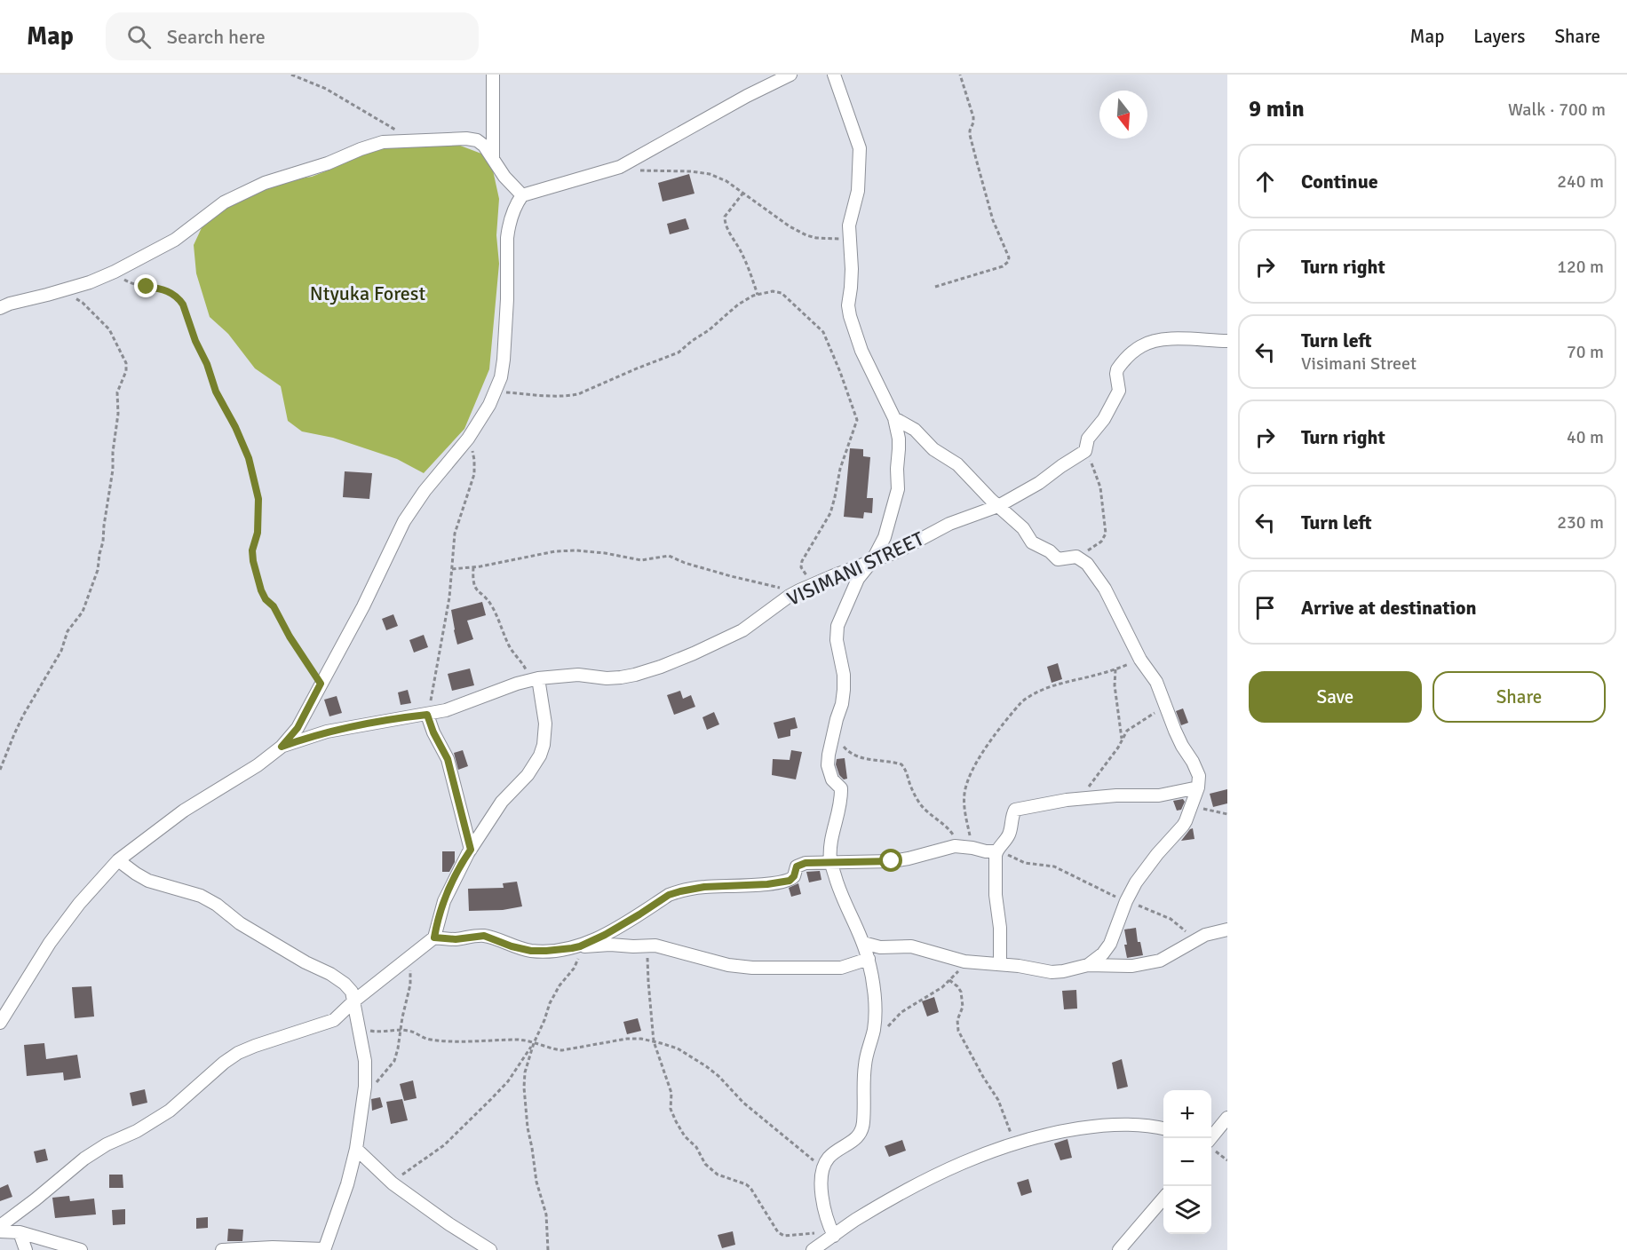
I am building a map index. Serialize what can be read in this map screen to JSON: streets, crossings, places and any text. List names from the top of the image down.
{
  "streets": {
    "street": ["VISIMANI STREET"]
  },
  "parks": ["Ntyuka Forest"],
  "north": "bottom",
  "page": {
    "header": "Map",
    "search": "Search here",
    "nav": ["Map", "Layers", "Share"],
    "heading": ["9 min", "Walk · 700 m"],
    "list": [
      ["Continue", "240 m"],
      ["Turn right", "120 m"],
      ["Turn left", "Visimani Street", "70 m"],
      ["Turn right", "40 m"],
      ["Turn left", "230 m"],
      "Arrive at destination"
    ],
    "buttons": ["Save", "Share"],
    "map_buttons": ["+", "−"]
  }
}
